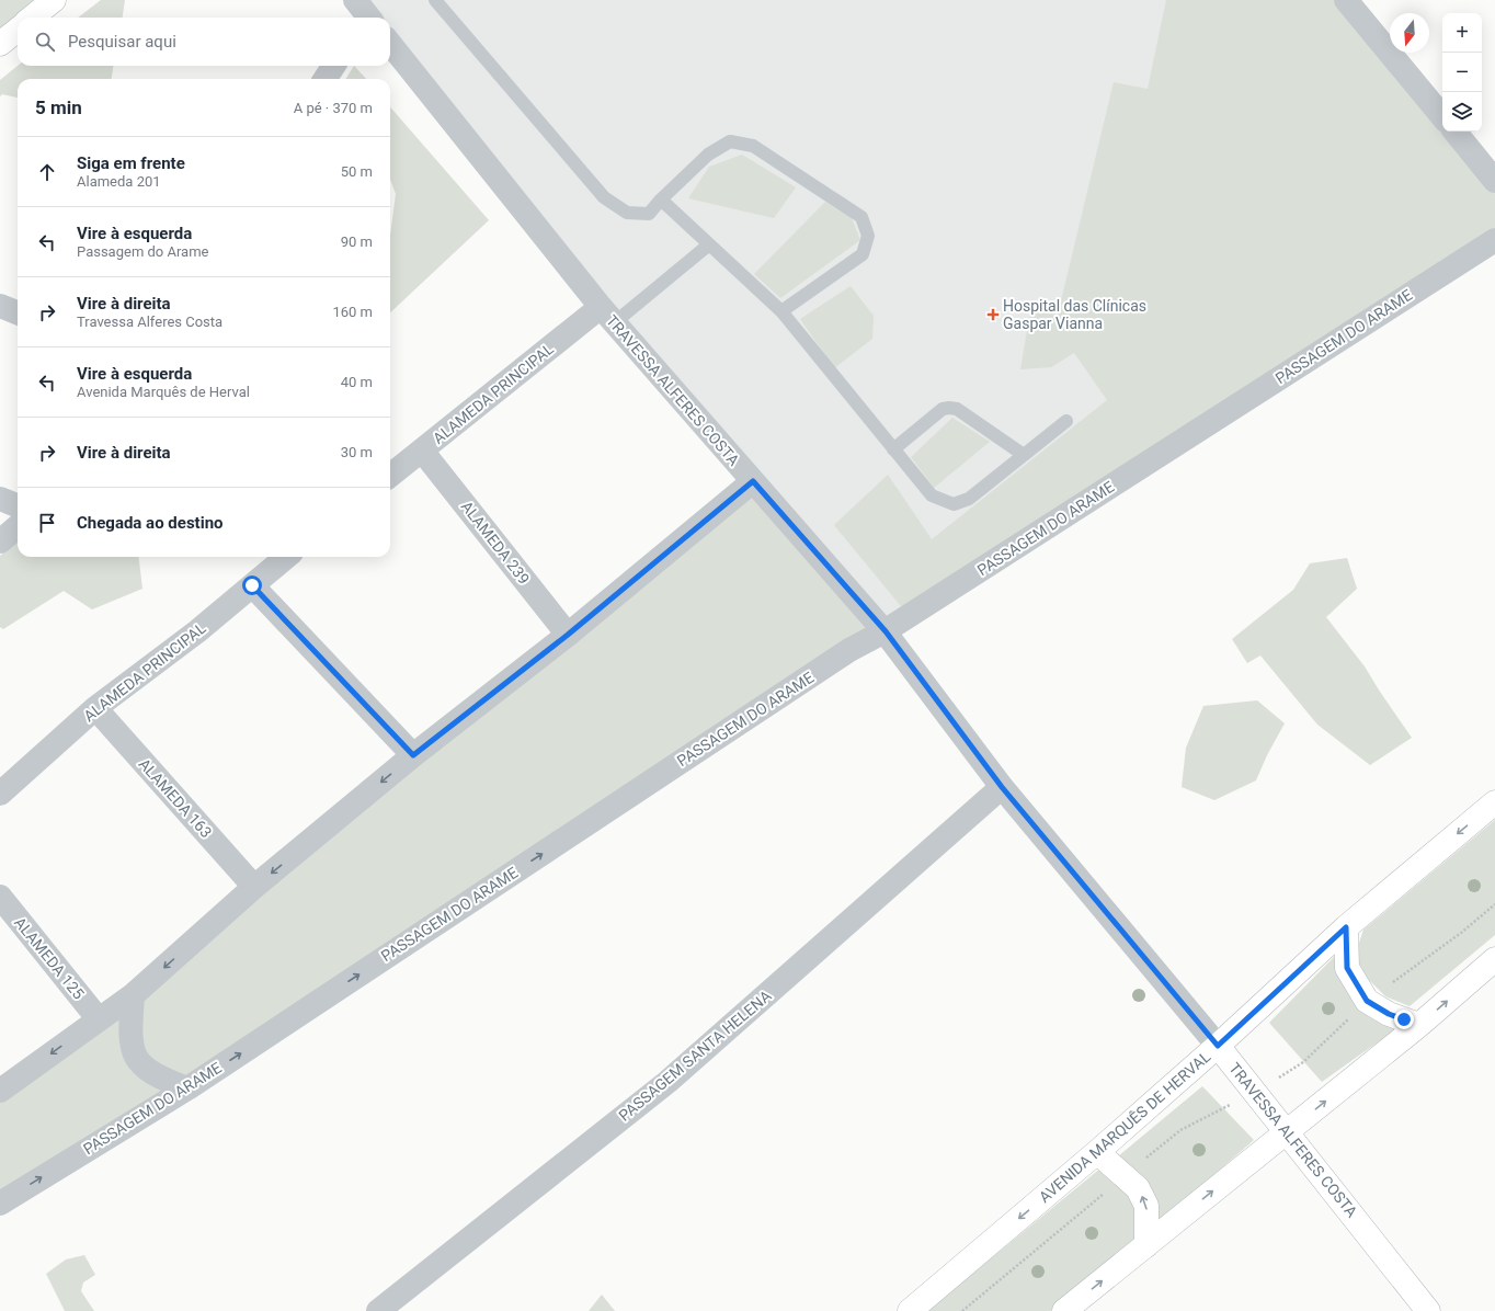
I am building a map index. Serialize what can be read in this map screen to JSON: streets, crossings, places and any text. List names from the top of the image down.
{
  "streets": {
    "main road": ["TRAVESSA ALFERES COSTA", "AVENIDA MARQUÊS DE HERVAL"],
    "street": [
      "PASSAGEM DO ARAME",
      "ALAMEDA PRINCIPAL",
      "ALAMEDA 239",
      "ALAMEDA 163",
      "ALAMEDA 125",
      "PASSAGEM SANTA HELENA"
    ]
  },
  "crossings": [
    ["PASSAGEM DO ARAME", "TRAVESSA ALFERES COSTA"],
    ["TRAVESSA ALFERES COSTA", "ALAMEDA PRINCIPAL"],
    ["TRAVESSA ALFERES COSTA", "PASSAGEM SANTA HELENA"],
    ["TRAVESSA ALFERES COSTA", "AVENIDA MARQUÊS DE HERVAL"],
    ["ALAMEDA PRINCIPAL", "ALAMEDA 239"],
    ["ALAMEDA PRINCIPAL", "ALAMEDA 163"]
  ],
  "places": {
    "health": ["Hospital das Clínicas Gaspar Vianna"]
  },
  "north": "bottom",
  "page": {
    "map_buttons": ["+", "−"],
    "search": "Pesquisar aqui",
    "heading": ["5 min", "A pé · 370 m"],
    "list": [
      ["Siga em frente", "Alameda 201", "50 m"],
      ["Vire à esquerda", "Passagem do Arame", "90 m"],
      ["Vire à direita", "Travessa Alferes Costa", "160 m"],
      ["Vire à esquerda", "Avenida Marquês de Herval", "40 m"],
      ["Vire à direita", "30 m"],
      "Chegada ao destino"
    ]
  }
}
